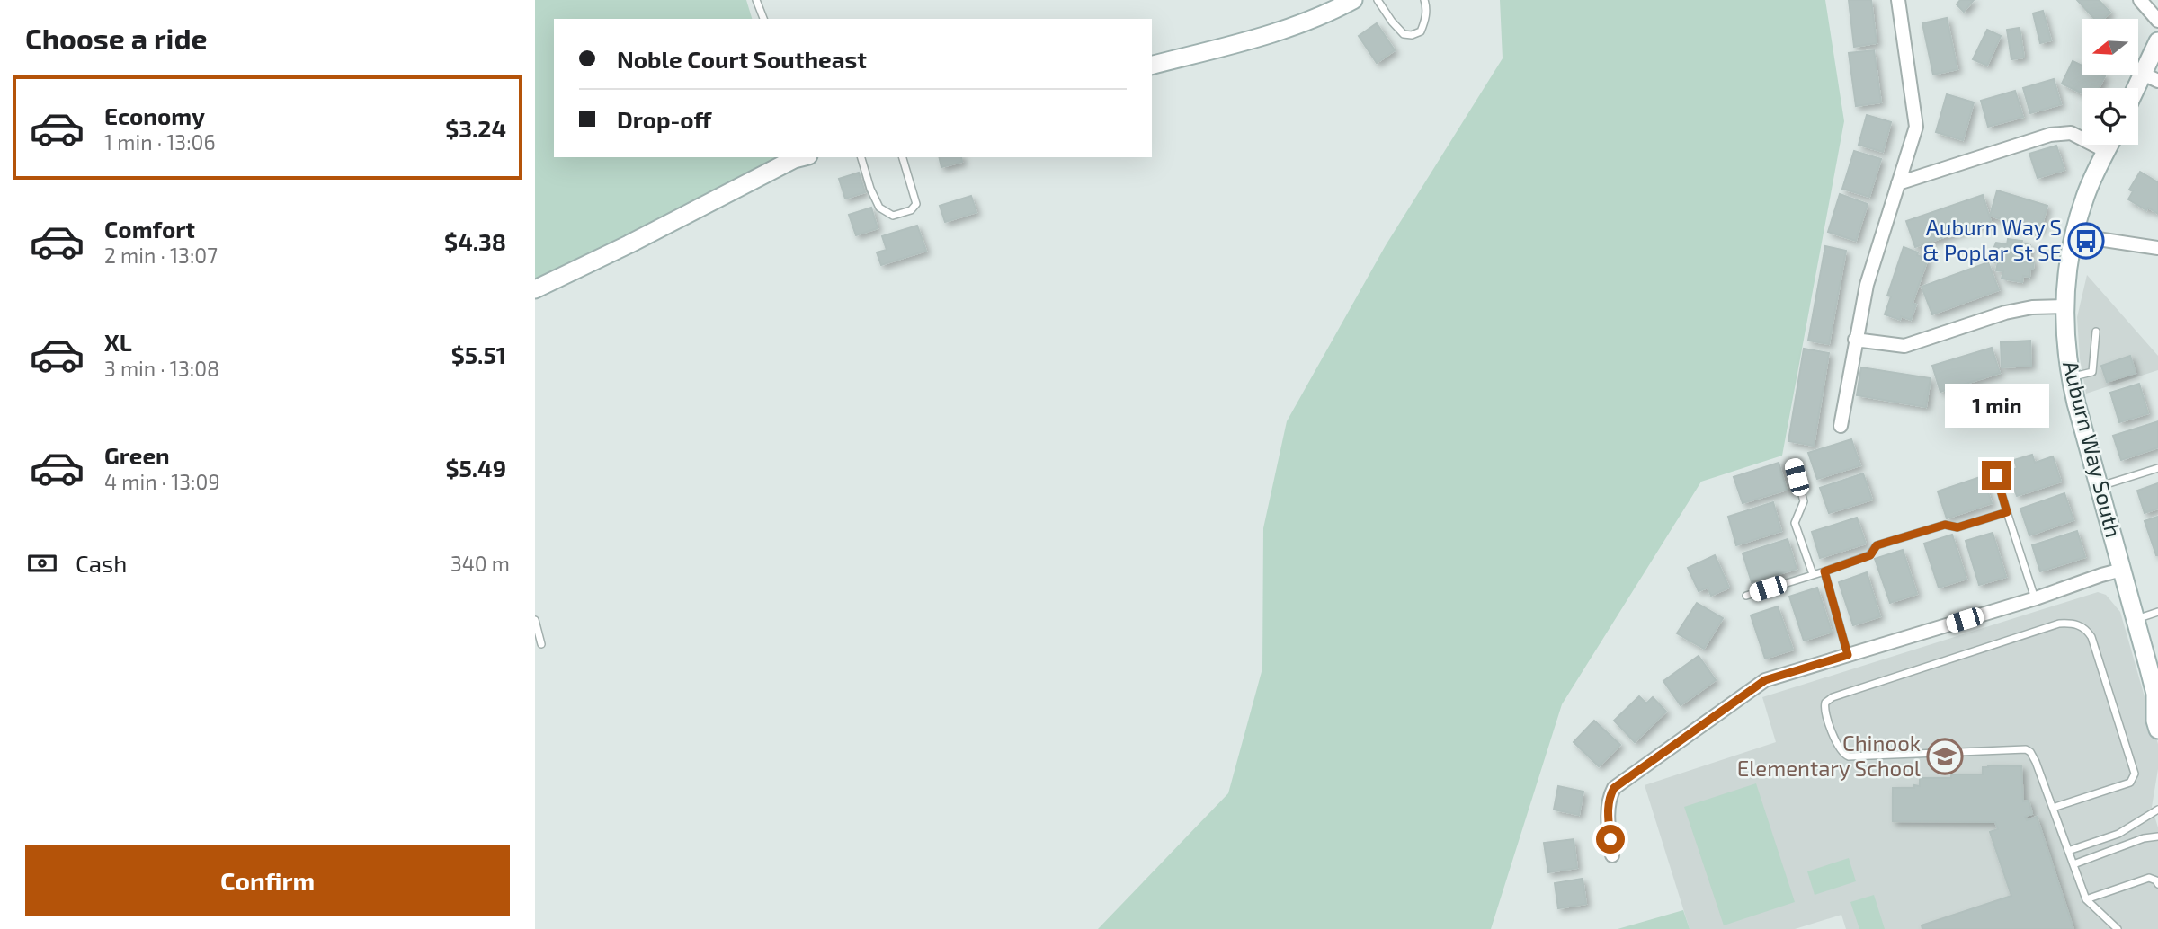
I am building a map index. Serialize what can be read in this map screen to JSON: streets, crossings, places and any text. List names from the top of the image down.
{
  "streets": {
    "main road": ["Auburn Way South"]
  },
  "places": {
    "bus stop": ["Auburn Way S & Poplar St SE"],
    "school or university": ["Chinook Elementary School"]
  },
  "north": "left",
  "page": {
    "heading": "Choose a ride",
    "banner": ["Noble Court Southeast", "Drop-off"],
    "list": [
      {
        "name": "Economy",
        "note": "1 min · 13:06",
        "value": "$3.24"
      },
      {
        "name": "Comfort",
        "note": "2 min · 13:07",
        "value": "$4.38"
      },
      {
        "name": "XL",
        "note": "3 min · 13:08",
        "value": "$5.51"
      },
      {
        "name": "Green",
        "note": "4 min · 13:09",
        "value": "$5.49"
      }
    ],
    "bubble": "1 min",
    "pay": ["Cash", "340 m"],
    "buttons": "Confirm"
  }
}
